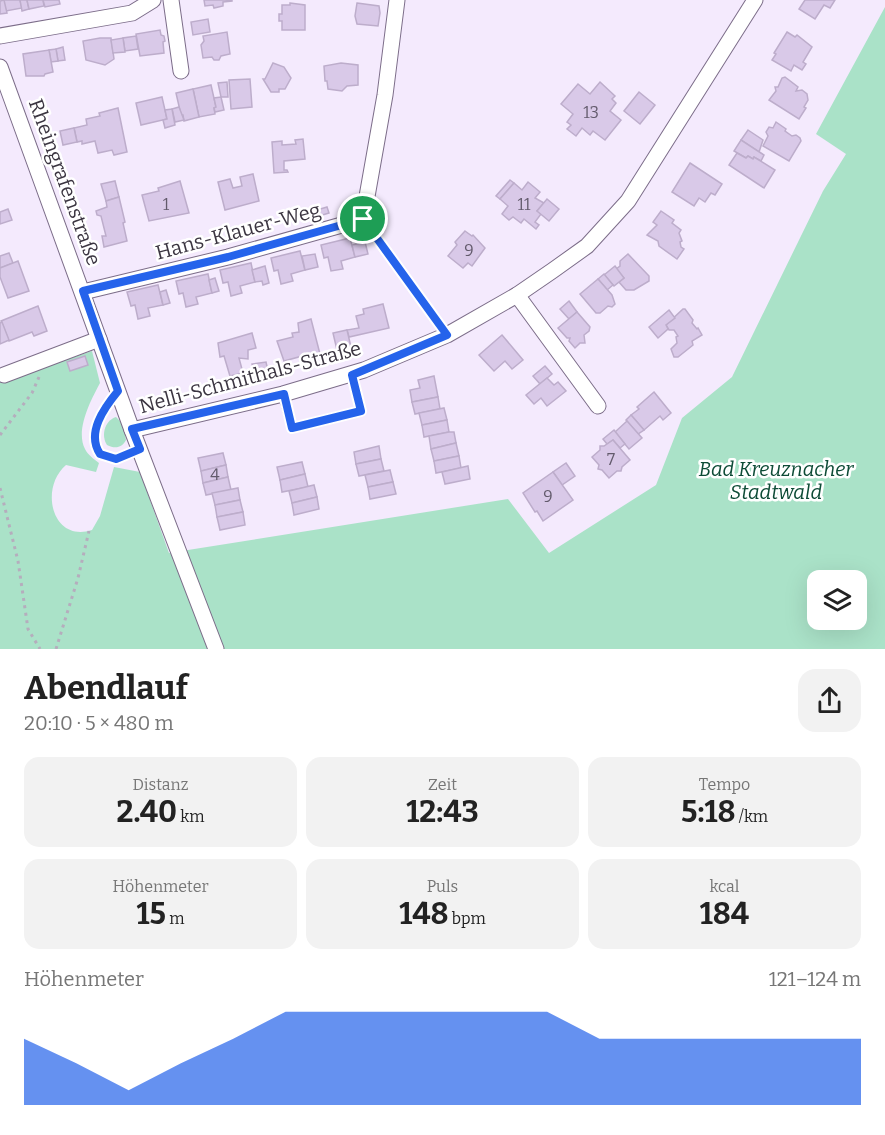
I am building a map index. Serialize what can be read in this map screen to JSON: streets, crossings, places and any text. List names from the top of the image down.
{
  "streets": {
    "street": ["Rheingrafenstraße", "Hans-Klauer-Weg", "Nelli-Schmithals-Straße"]
  },
  "crossings": [
    ["Rheingrafenstraße", "Hans-Klauer-Weg"],
    ["Rheingrafenstraße", "Nelli-Schmithals-Straße"]
  ],
  "parks": ["Bad Kreuznacher Stadtwald"],
  "house_numbers": [
    "13",
    "1",
    "11",
    "9",
    "7",
    "4",
    "9"
  ],
  "page": {
    "heading": ["Abendlauf", "20:10 · 5 × 480 m"],
    "stats": [
      ["Distanz", "2.40 km"],
      ["Zeit", "12:43"],
      ["Tempo", "5:18 /km"],
      ["Höhenmeter", "15 m"],
      ["Puls", "148 bpm"],
      ["kcal", "184"]
    ],
    "chart": ["Höhenmeter", "121–124 m"]
  }
}
